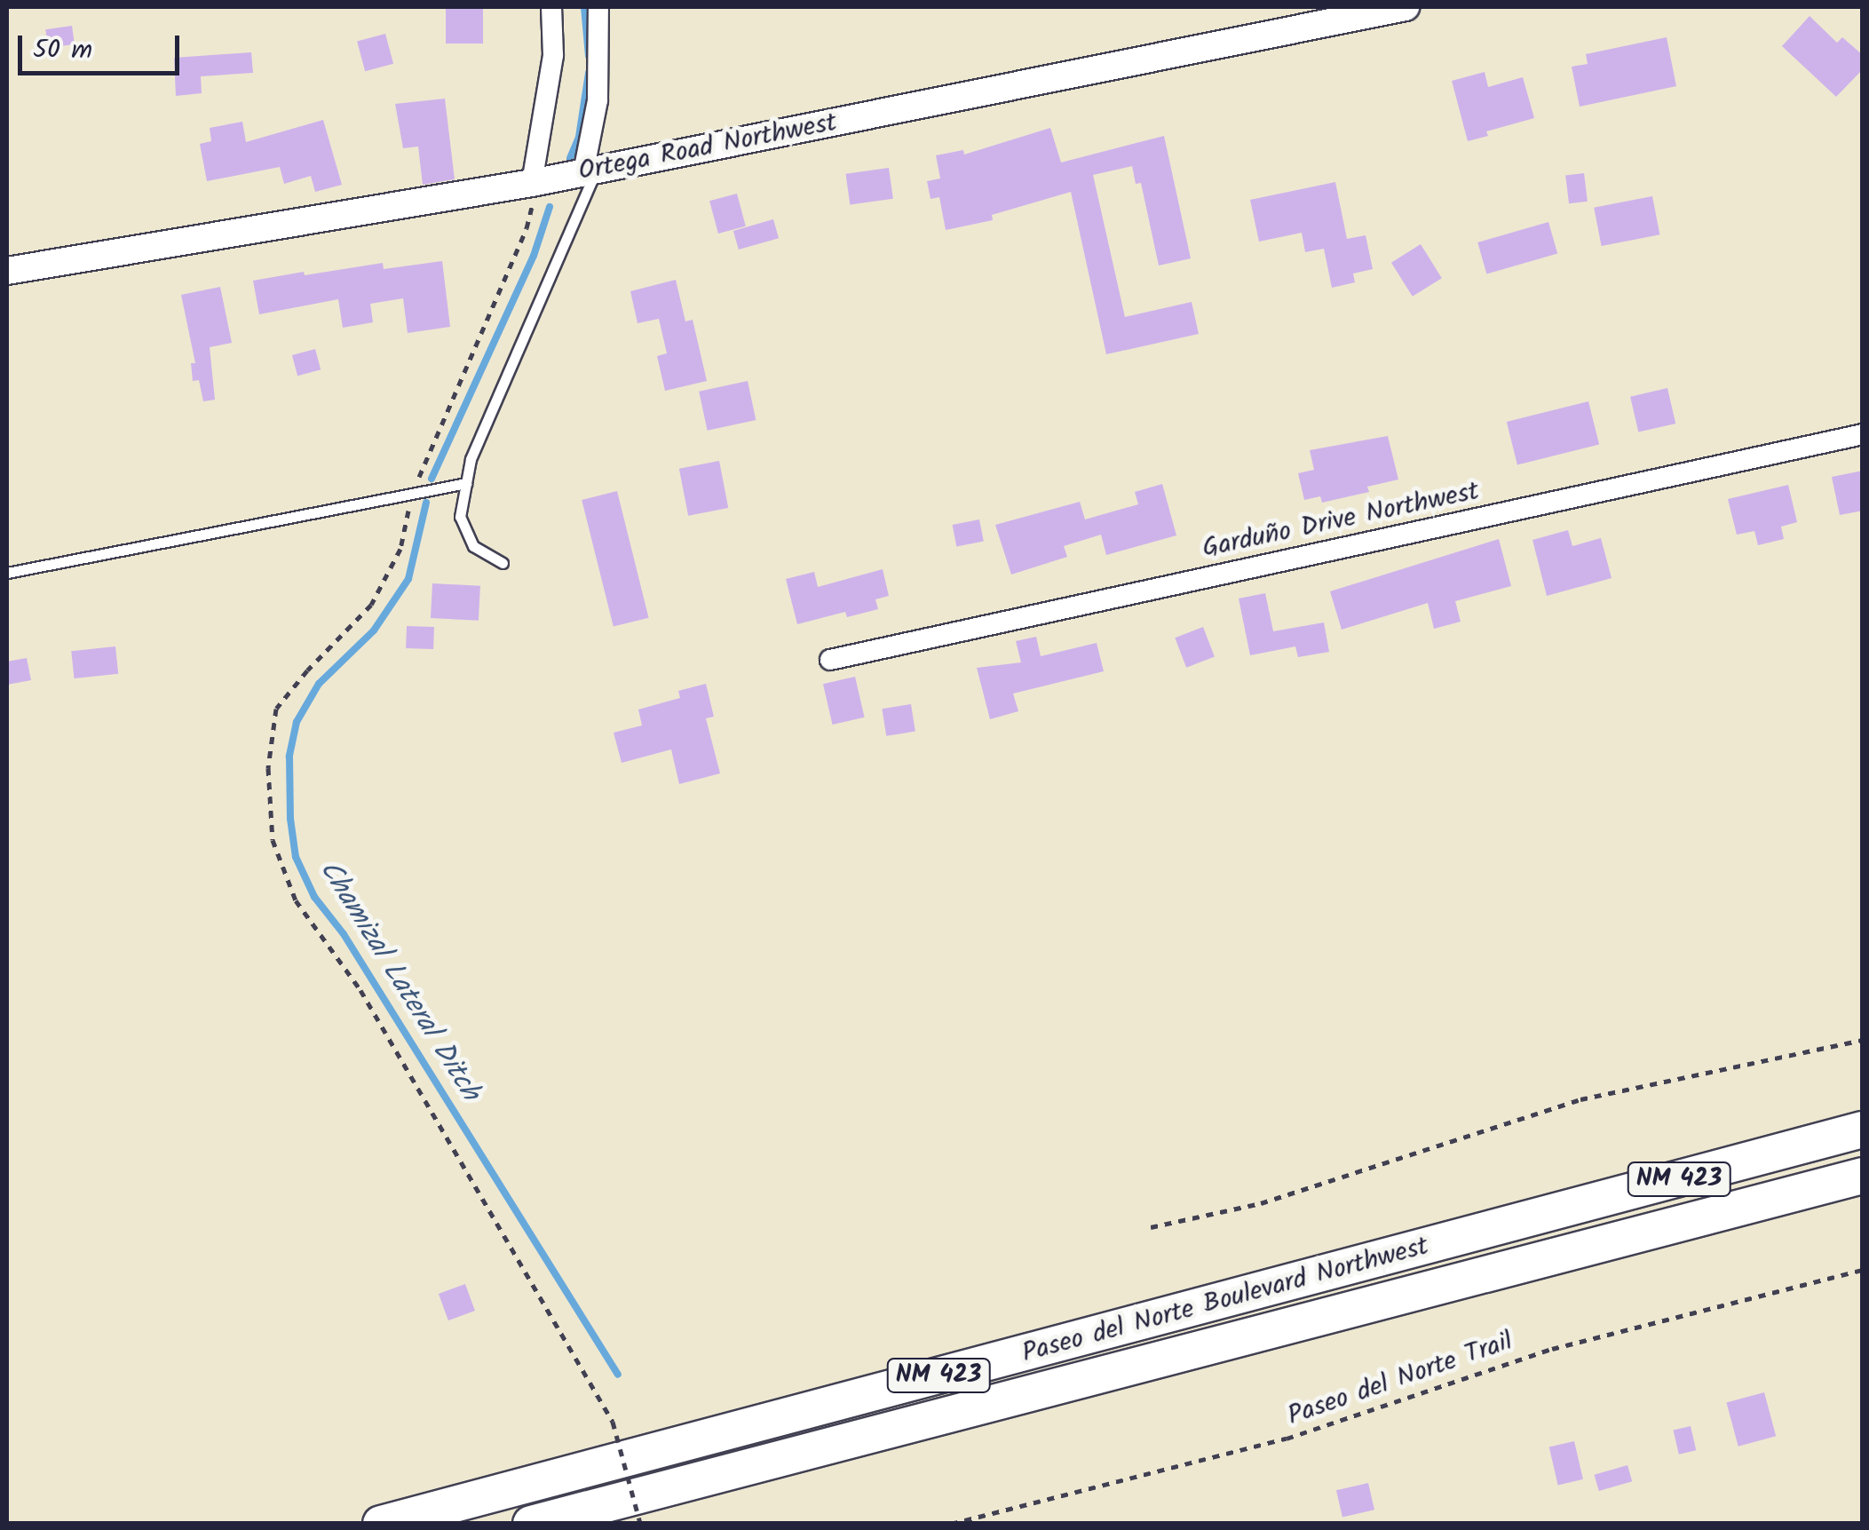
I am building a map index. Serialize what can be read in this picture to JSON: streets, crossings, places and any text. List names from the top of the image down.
{
  "streets": {
    "highway": ["NM 423", "Paseo del Norte Boulevard Northwest"],
    "street": ["Ortega Road Northwest", "Garduño Drive Northwest"],
    "path": ["Paseo del Norte Trail"]
  },
  "water": ["Chamizal Lateral Ditch"],
  "scale_bar": "50 m"
}
